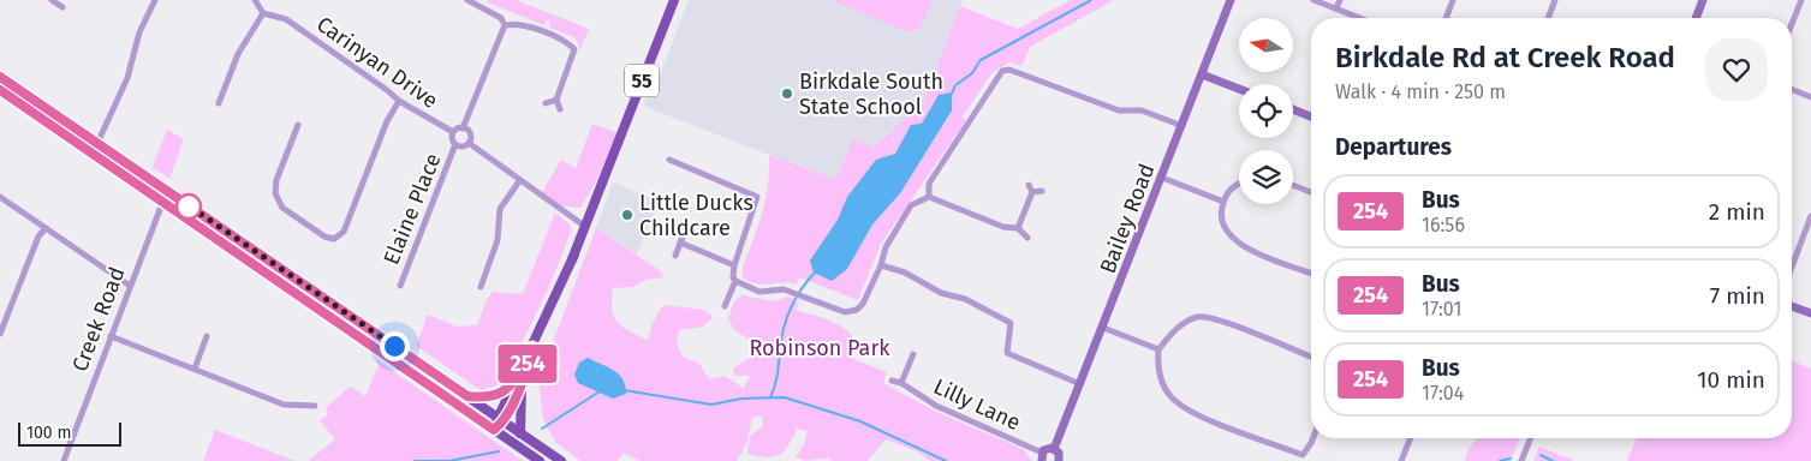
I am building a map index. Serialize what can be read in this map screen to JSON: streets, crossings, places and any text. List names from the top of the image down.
{
  "streets": {
    "main road": ["55"],
    "street": [
      "Carinyan Drive",
      "Elaine Place",
      "Bailey Road",
      "Creek Road",
      "Lilly Lane"
    ]
  },
  "crossings": [
    ["Carinyan Drive", "Elaine Place"]
  ],
  "parks": ["Robinson Park"],
  "places": ["Birkdale South State School", "Little Ducks Childcare"],
  "lines": ["bus line 254"],
  "scale_bar": "100 m",
  "north": "left",
  "page": {
    "on_map": "254",
    "heading": [
      ["Birkdale Rd at Creek Road", "Walk · 4 min · 250 m"],
      "Departures"
    ],
    "list": [
      {
        "mark": "254",
        "name": "Bus",
        "note": "16:56",
        "value": "2 min"
      },
      {
        "mark": "254",
        "name": "Bus",
        "note": "17:01",
        "value": "7 min"
      },
      {
        "mark": "254",
        "name": "Bus",
        "note": "17:04",
        "value": "10 min"
      }
    ],
    "scale": "100 m"
  }
}
